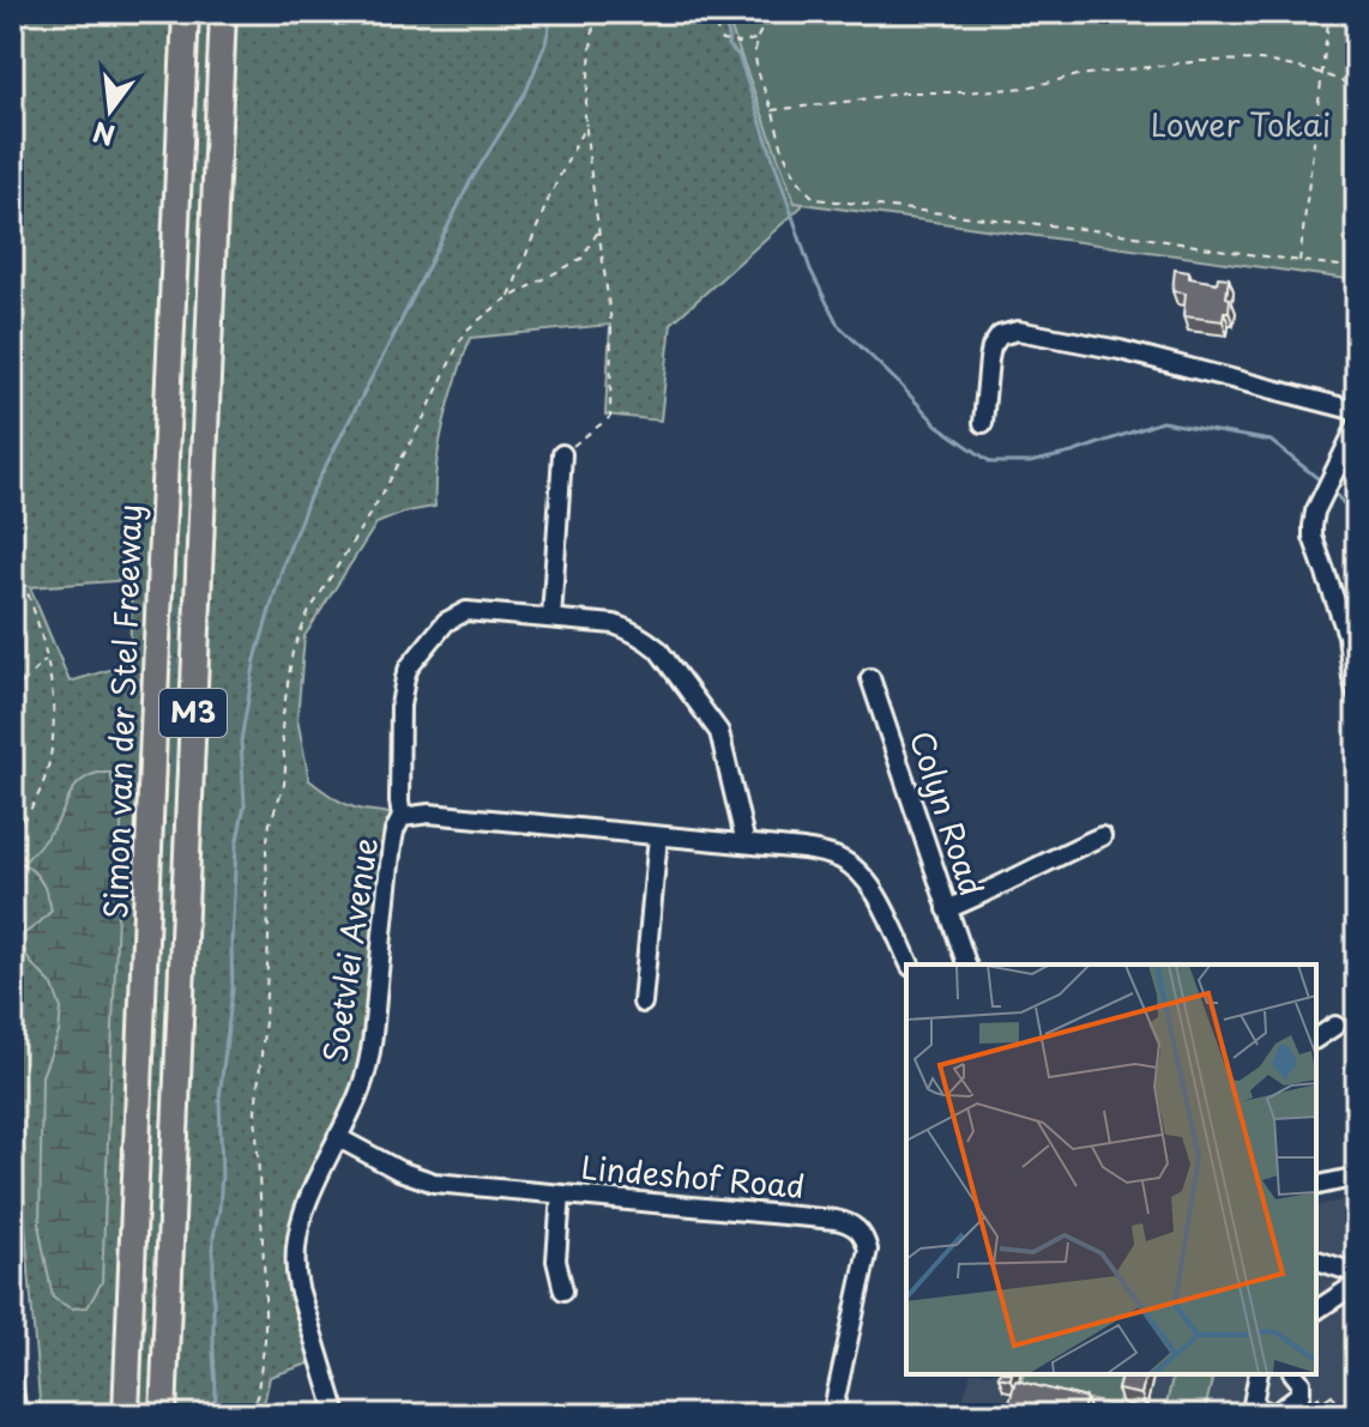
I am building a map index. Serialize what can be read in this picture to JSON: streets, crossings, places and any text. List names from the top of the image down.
{
  "streets": {
    "highway": ["Simon van der Stel Freeway", "M3"],
    "street": ["Colyn Road", "Soetvlei Avenue", "Lindeshof Road"]
  },
  "crossings": [
    ["Soetvlei Avenue", "Lindeshof Road"]
  ],
  "parks": ["Lower Tokai"],
  "north": "bottom"
}
